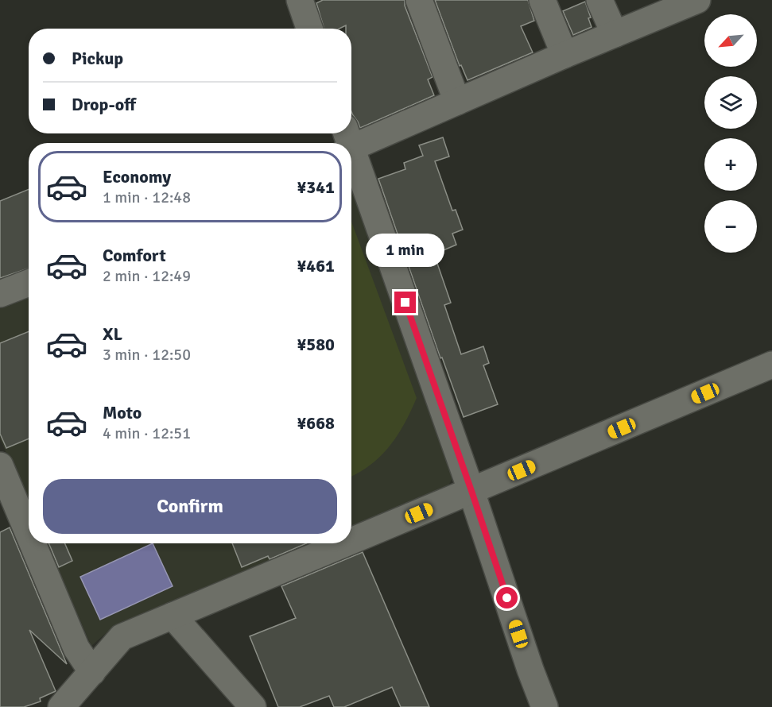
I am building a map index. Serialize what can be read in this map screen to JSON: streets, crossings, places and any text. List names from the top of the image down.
{
  "north": "bottom left",
  "page": {
    "map_buttons": ["+", "−"],
    "banner": ["Pickup", "Drop-off"],
    "list": [
      {
        "name": "Economy",
        "note": "1 min · 12:48",
        "value": "¥341"
      },
      {
        "name": "Comfort",
        "note": "2 min · 12:49",
        "value": "¥461"
      },
      {
        "name": "XL",
        "note": "3 min · 12:50",
        "value": "¥580"
      },
      {
        "name": "Moto",
        "note": "4 min · 12:51",
        "value": "¥668"
      }
    ],
    "bubble": "1 min",
    "buttons": "Confirm"
  }
}
